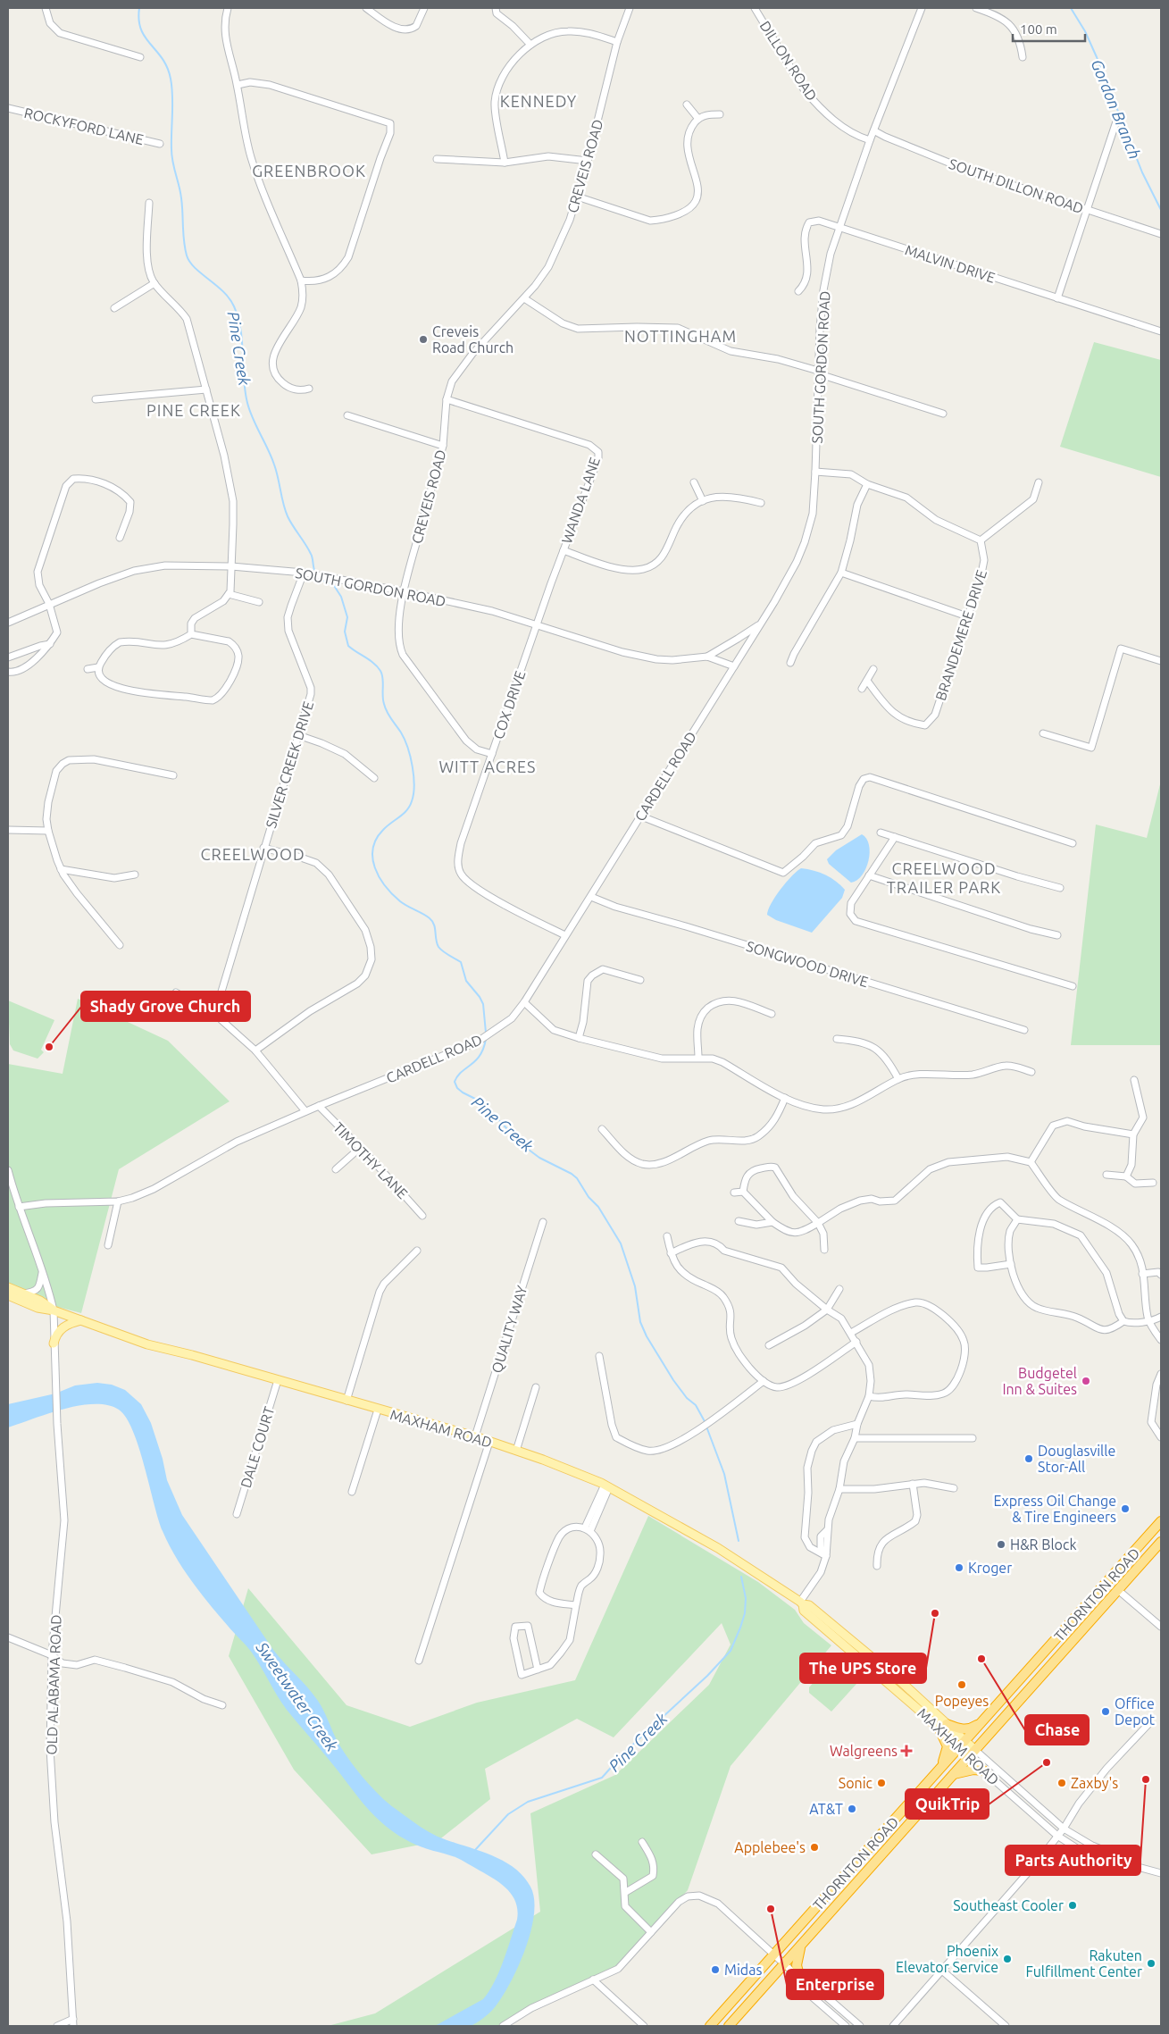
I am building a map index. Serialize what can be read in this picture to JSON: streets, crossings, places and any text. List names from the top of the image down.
{
  "streets": {
    "highway": ["THORNTON ROAD"],
    "main road": ["MAXHAM ROAD"],
    "street": [
      "DILLON ROAD",
      "ROCKYFORD LANE",
      "CREVEIS ROAD",
      "SOUTH DILLON ROAD",
      "MALVIN DRIVE",
      "SOUTH GORDON ROAD",
      "WANDA LANE",
      "BRANDEMERE DRIVE",
      "COX DRIVE",
      "SILVER CREEK DRIVE",
      "CARDELL ROAD",
      "SONGWOOD DRIVE",
      "TIMOTHY LANE",
      "QUALITY WAY",
      "DALE COURT",
      "OLD ALABAMA ROAD"
    ]
  },
  "crossings": [
    ["DILLON ROAD", "SOUTH GORDON ROAD"],
    ["CREVEIS ROAD", "SOUTH GORDON ROAD"],
    ["CREVEIS ROAD", "WANDA LANE"],
    ["CREVEIS ROAD", "COX DRIVE"],
    ["SOUTH DILLON ROAD", "SOUTH GORDON ROAD"],
    ["MALVIN DRIVE", "SOUTH GORDON ROAD"],
    ["SOUTH GORDON ROAD", "WANDA LANE"],
    ["SOUTH GORDON ROAD", "COX DRIVE"],
    ["SOUTH GORDON ROAD", "SILVER CREEK DRIVE"],
    ["SOUTH GORDON ROAD", "CARDELL ROAD"],
    ["WANDA LANE", "COX DRIVE"],
    ["COX DRIVE", "CARDELL ROAD"],
    ["CARDELL ROAD", "SONGWOOD DRIVE"],
    ["CARDELL ROAD", "TIMOTHY LANE"],
    ["CARDELL ROAD", "OLD ALABAMA ROAD"],
    ["QUALITY WAY", "MAXHAM ROAD"],
    ["MAXHAM ROAD", "DALE COURT"],
    ["MAXHAM ROAD", "THORNTON ROAD"],
    ["MAXHAM ROAD", "OLD ALABAMA ROAD"]
  ],
  "districts": [
    "KENNEDY",
    "GREENBROOK",
    "NOTTINGHAM",
    "PINE CREEK",
    "WITT ACRES",
    "CREELWOOD",
    "CREELWOOD TRAILER PARK"
  ],
  "water": ["Gordon Branch", "Pine Creek", "Sweetwater Creek"],
  "places": {
    "other": [
      "Creveis Road Church",
      "Shady Grove Church",
      "Budgetel Inn & Suites",
      "Douglasville Stor-All",
      "Express Oil Change & Tire Engineers",
      "H&R Block",
      "Kroger",
      "The UPS Store",
      "Chase",
      "Popeyes",
      "Office Depot",
      "QuikTrip",
      "Parts Authority",
      "Sonic",
      "Zaxby's",
      "AT&T",
      "Applebee's",
      "Southeast Cooler",
      "Enterprise",
      "Phoenix Elevator Service",
      "Rakuten Fulfillment Center",
      "Midas"
    ],
    "health": ["Walgreens"]
  },
  "scale_bar": "100 m"
}
